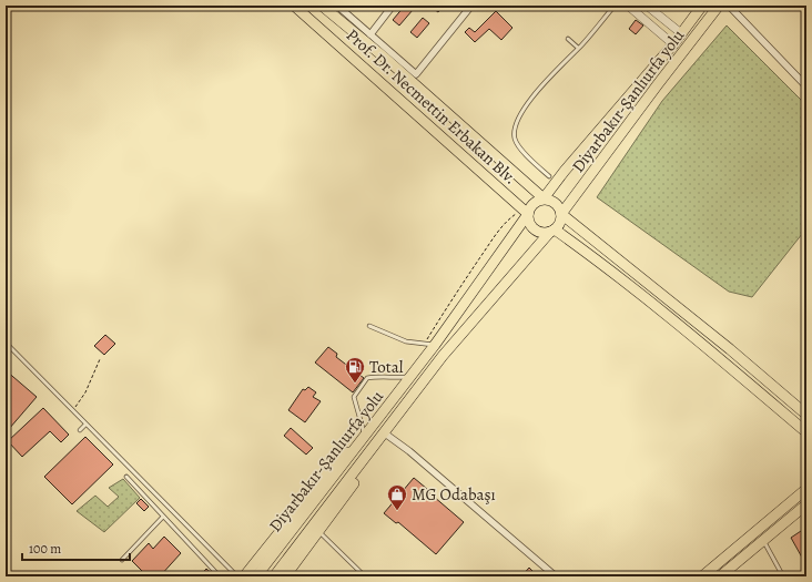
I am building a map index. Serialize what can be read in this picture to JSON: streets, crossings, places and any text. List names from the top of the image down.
{
  "streets": {
    "main road": ["Diyarbakır-Şanlıurfa yolu", "Prof. Dr. Necmettin Erbakan Blv."]
  },
  "crossings": [
    ["Diyarbakır-Şanlıurfa yolu", "Prof. Dr. Necmettin Erbakan Blv."]
  ],
  "places": {
    "fuel station": ["Total"],
    "shop": ["MG Odabaşı"]
  },
  "scale_bar": "100 m"
}
